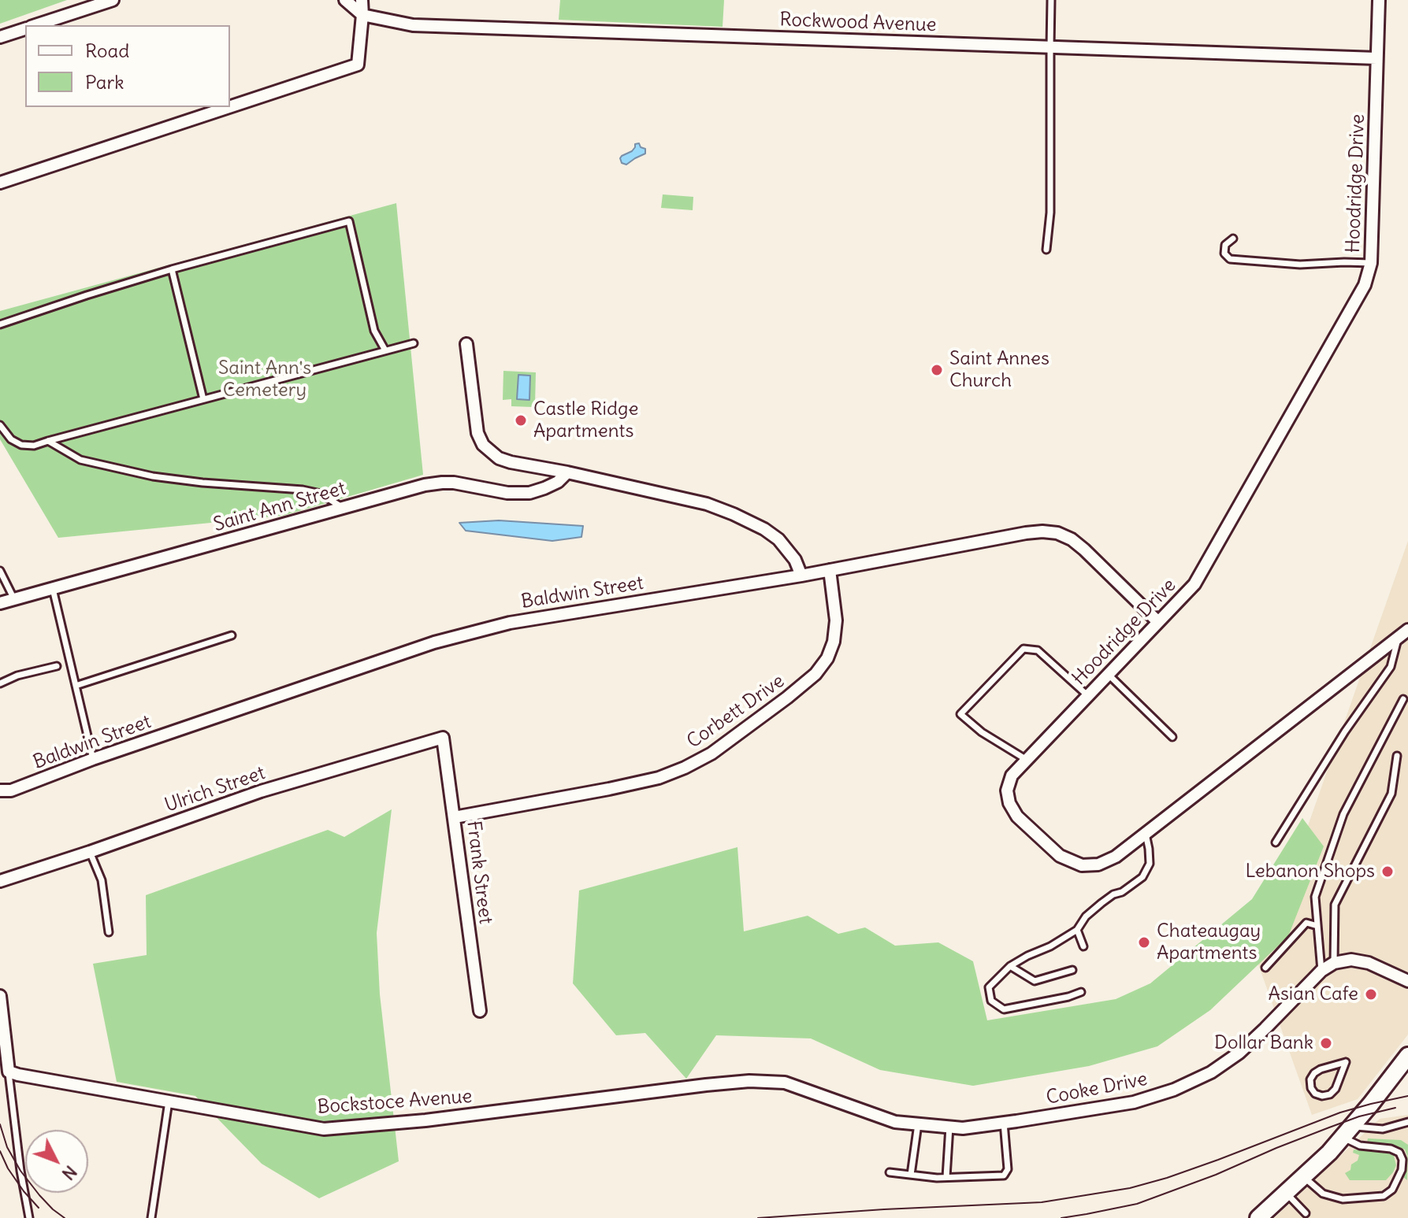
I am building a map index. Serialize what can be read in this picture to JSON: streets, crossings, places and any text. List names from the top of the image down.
{
  "streets": {
    "street": [
      "Rockwood Avenue",
      "Hoodridge Drive",
      "Saint Ann Street",
      "Baldwin Street",
      "Corbett Drive",
      "Ulrich Street",
      "Frank Street",
      "Cooke Drive",
      "Bockstoce Avenue"
    ]
  },
  "crossings": [
    ["Rockwood Avenue", "Hoodridge Drive"],
    ["Hoodridge Drive", "Baldwin Street"],
    ["Baldwin Street", "Corbett Drive"],
    ["Corbett Drive", "Frank Street"],
    ["Ulrich Street", "Frank Street"],
    ["Cooke Drive", "Bockstoce Avenue"]
  ],
  "parks": ["Saint Ann's Cemetery"],
  "places": [
    "Saint Annes Church",
    "Castle Ridge Apartments",
    "Lebanon Shops",
    "Chateaugay Apartments",
    "Asian Cafe",
    "Dollar Bank"
  ],
  "legend": ["Road", "Park"],
  "north": "bottom right"
}
